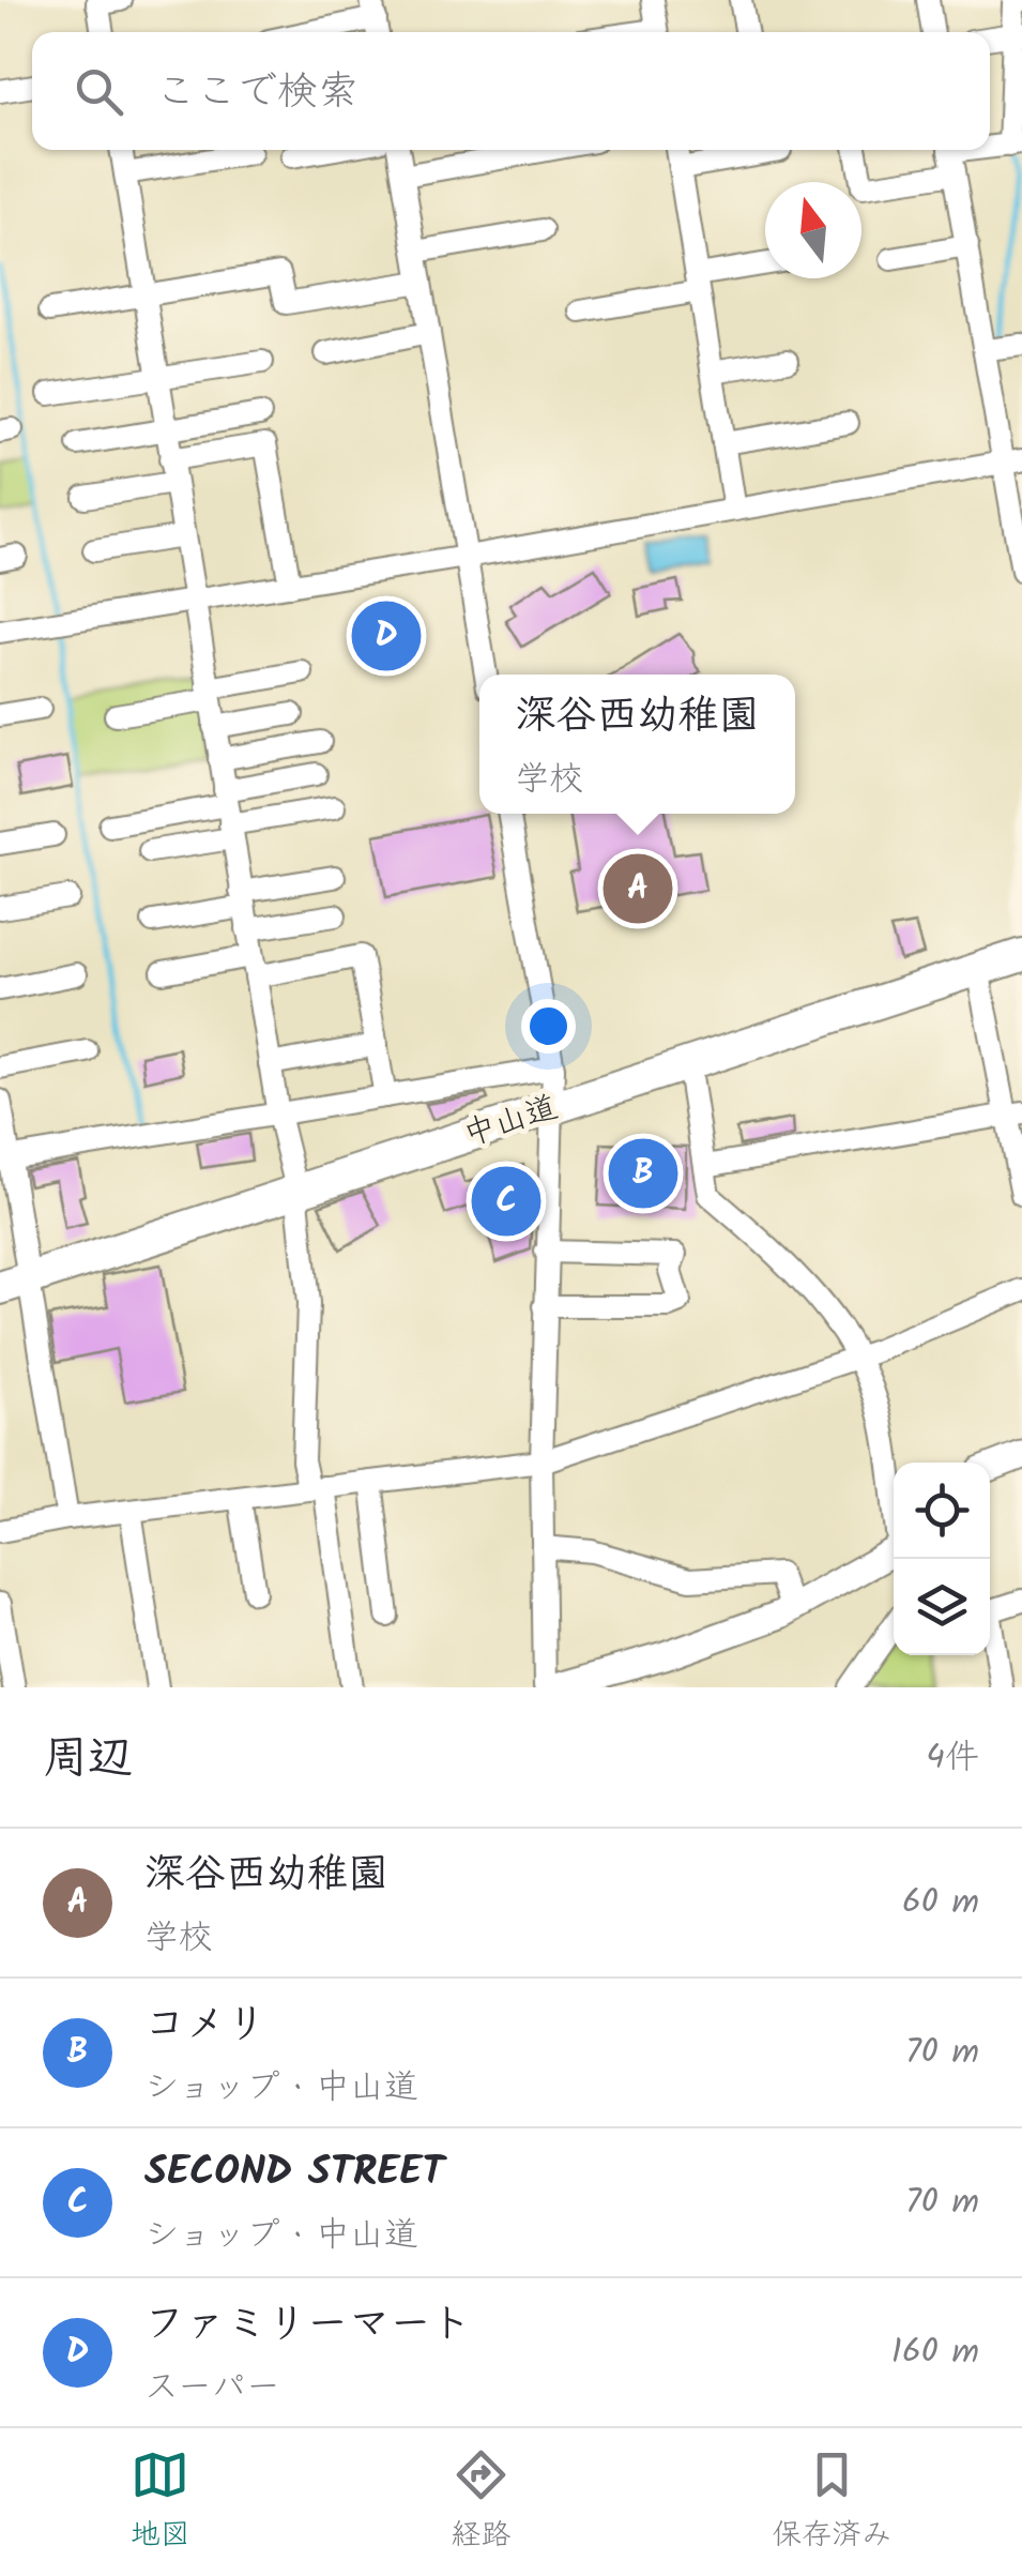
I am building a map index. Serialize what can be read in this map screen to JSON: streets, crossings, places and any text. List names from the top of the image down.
{
  "streets": {
    "highway": ["中山道"]
  },
  "north": "top",
  "page": {
    "search": "ここで検索",
    "pins": [
      "D",
      "A",
      "B",
      "C"
    ],
    "popup": ["深谷西幼稚園", "学校"],
    "heading": ["周辺", "4件"],
    "list": [
      {
        "mark": "A",
        "name": "深谷西幼稚園",
        "note": "学校",
        "value": "60 m"
      },
      {
        "mark": "B",
        "name": "コメリ",
        "note": "ショップ · 中山道",
        "value": "70 m"
      },
      {
        "mark": "C",
        "name": "SECOND STREET",
        "note": "ショップ · 中山道",
        "value": "70 m"
      },
      {
        "mark": "D",
        "name": "ファミリーマート",
        "note": "スーパー",
        "value": "160 m"
      }
    ],
    "nav": ["地図", "経路", "保存済み"]
  }
}
